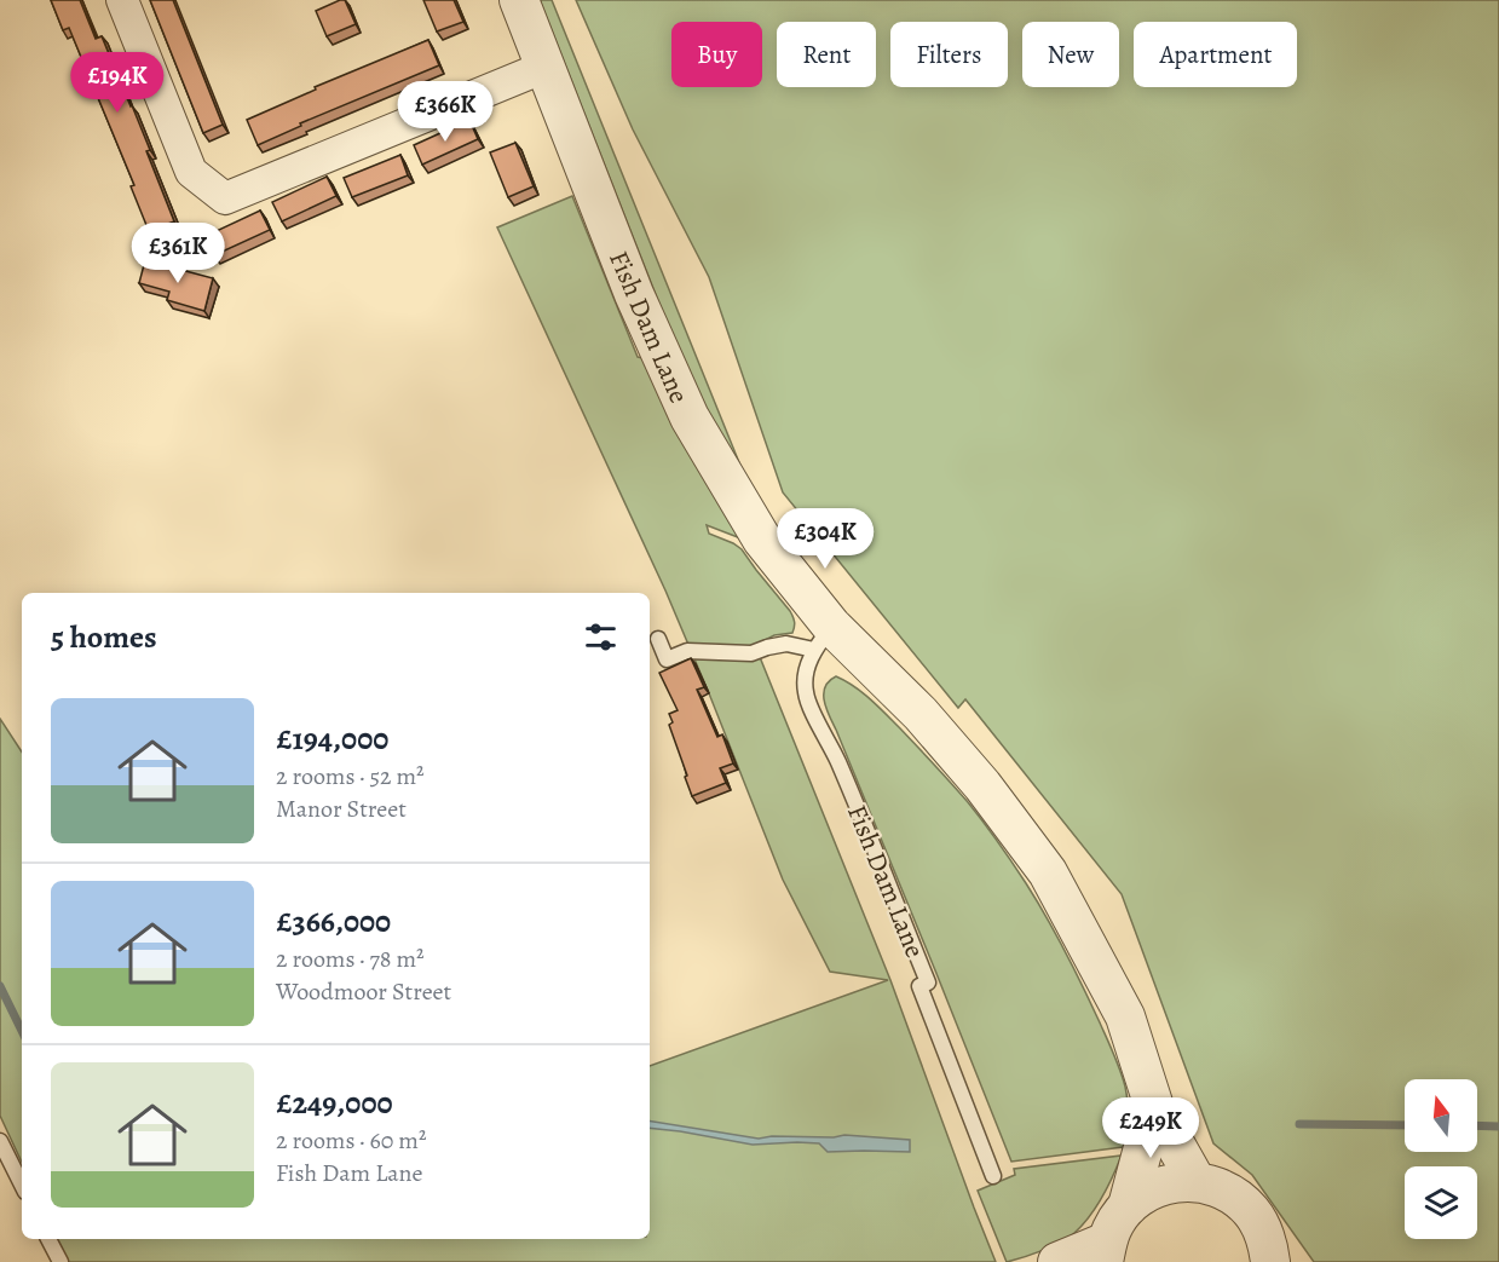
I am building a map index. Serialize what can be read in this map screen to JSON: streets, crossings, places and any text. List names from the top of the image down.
{
  "streets": {
    "street": ["Fish Dam Lane"]
  },
  "north": "top",
  "page": {
    "chip": [
      "Buy",
      "Rent",
      "Filters",
      "New",
      "Apartment"
    ],
    "price": [
      "£194K",
      "£366K",
      "£361K",
      "£304K",
      "£249K"
    ],
    "heading": "5 homes",
    "list": [
      {
        "name": "£194,000",
        "note": "2 rooms · 52 m² · Manor Street"
      },
      {
        "name": "£366,000",
        "note": "2 rooms · 78 m² · Woodmoor Street"
      },
      {
        "name": "£249,000",
        "note": "2 rooms · 60 m² · Fish Dam Lane"
      }
    ]
  }
}
